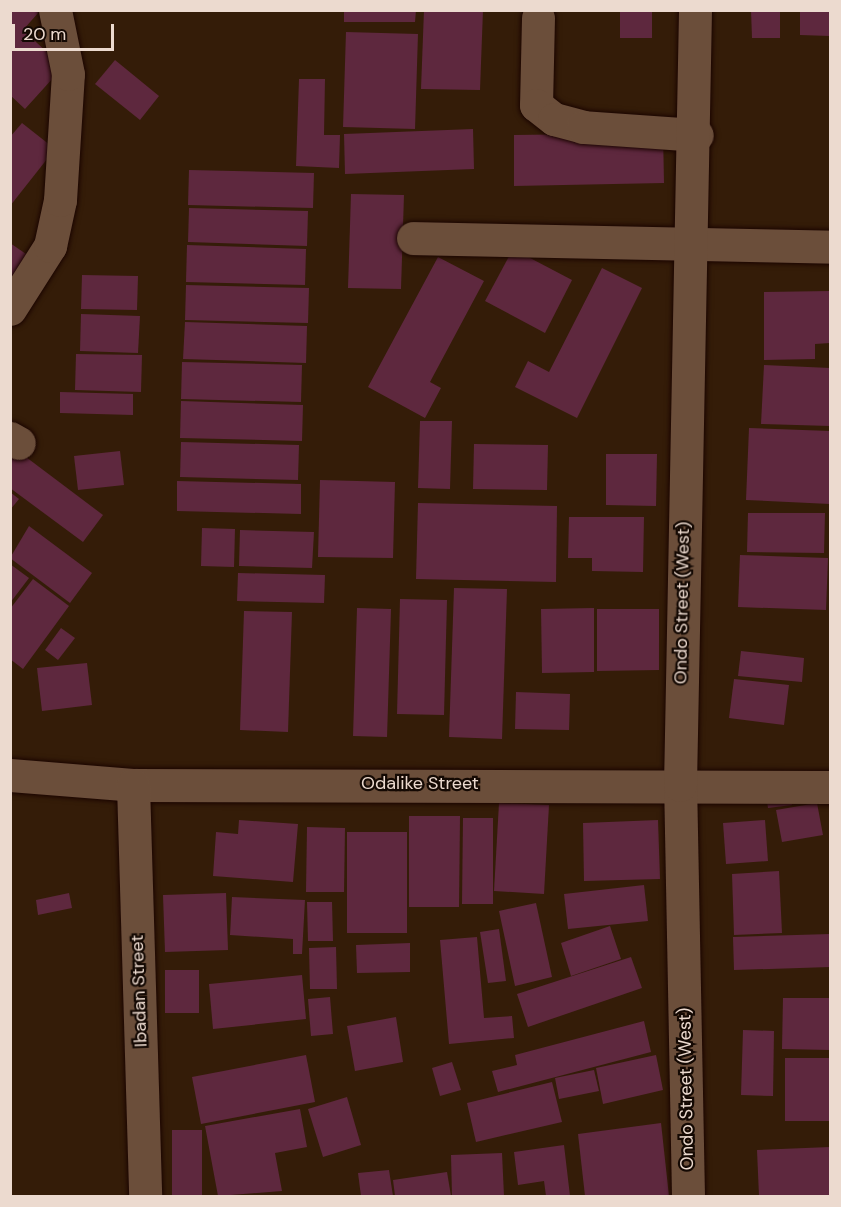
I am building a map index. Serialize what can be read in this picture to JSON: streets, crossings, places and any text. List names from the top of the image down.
{
  "streets": {
    "street": ["Ondo Street (West)", "Odalike Street", "Ibadan Street"]
  },
  "crossings": [
    ["Ondo Street (West)", "Odalike Street"],
    ["Odalike Street", "Ibadan Street"]
  ],
  "scale_bar": "20 m"
}
